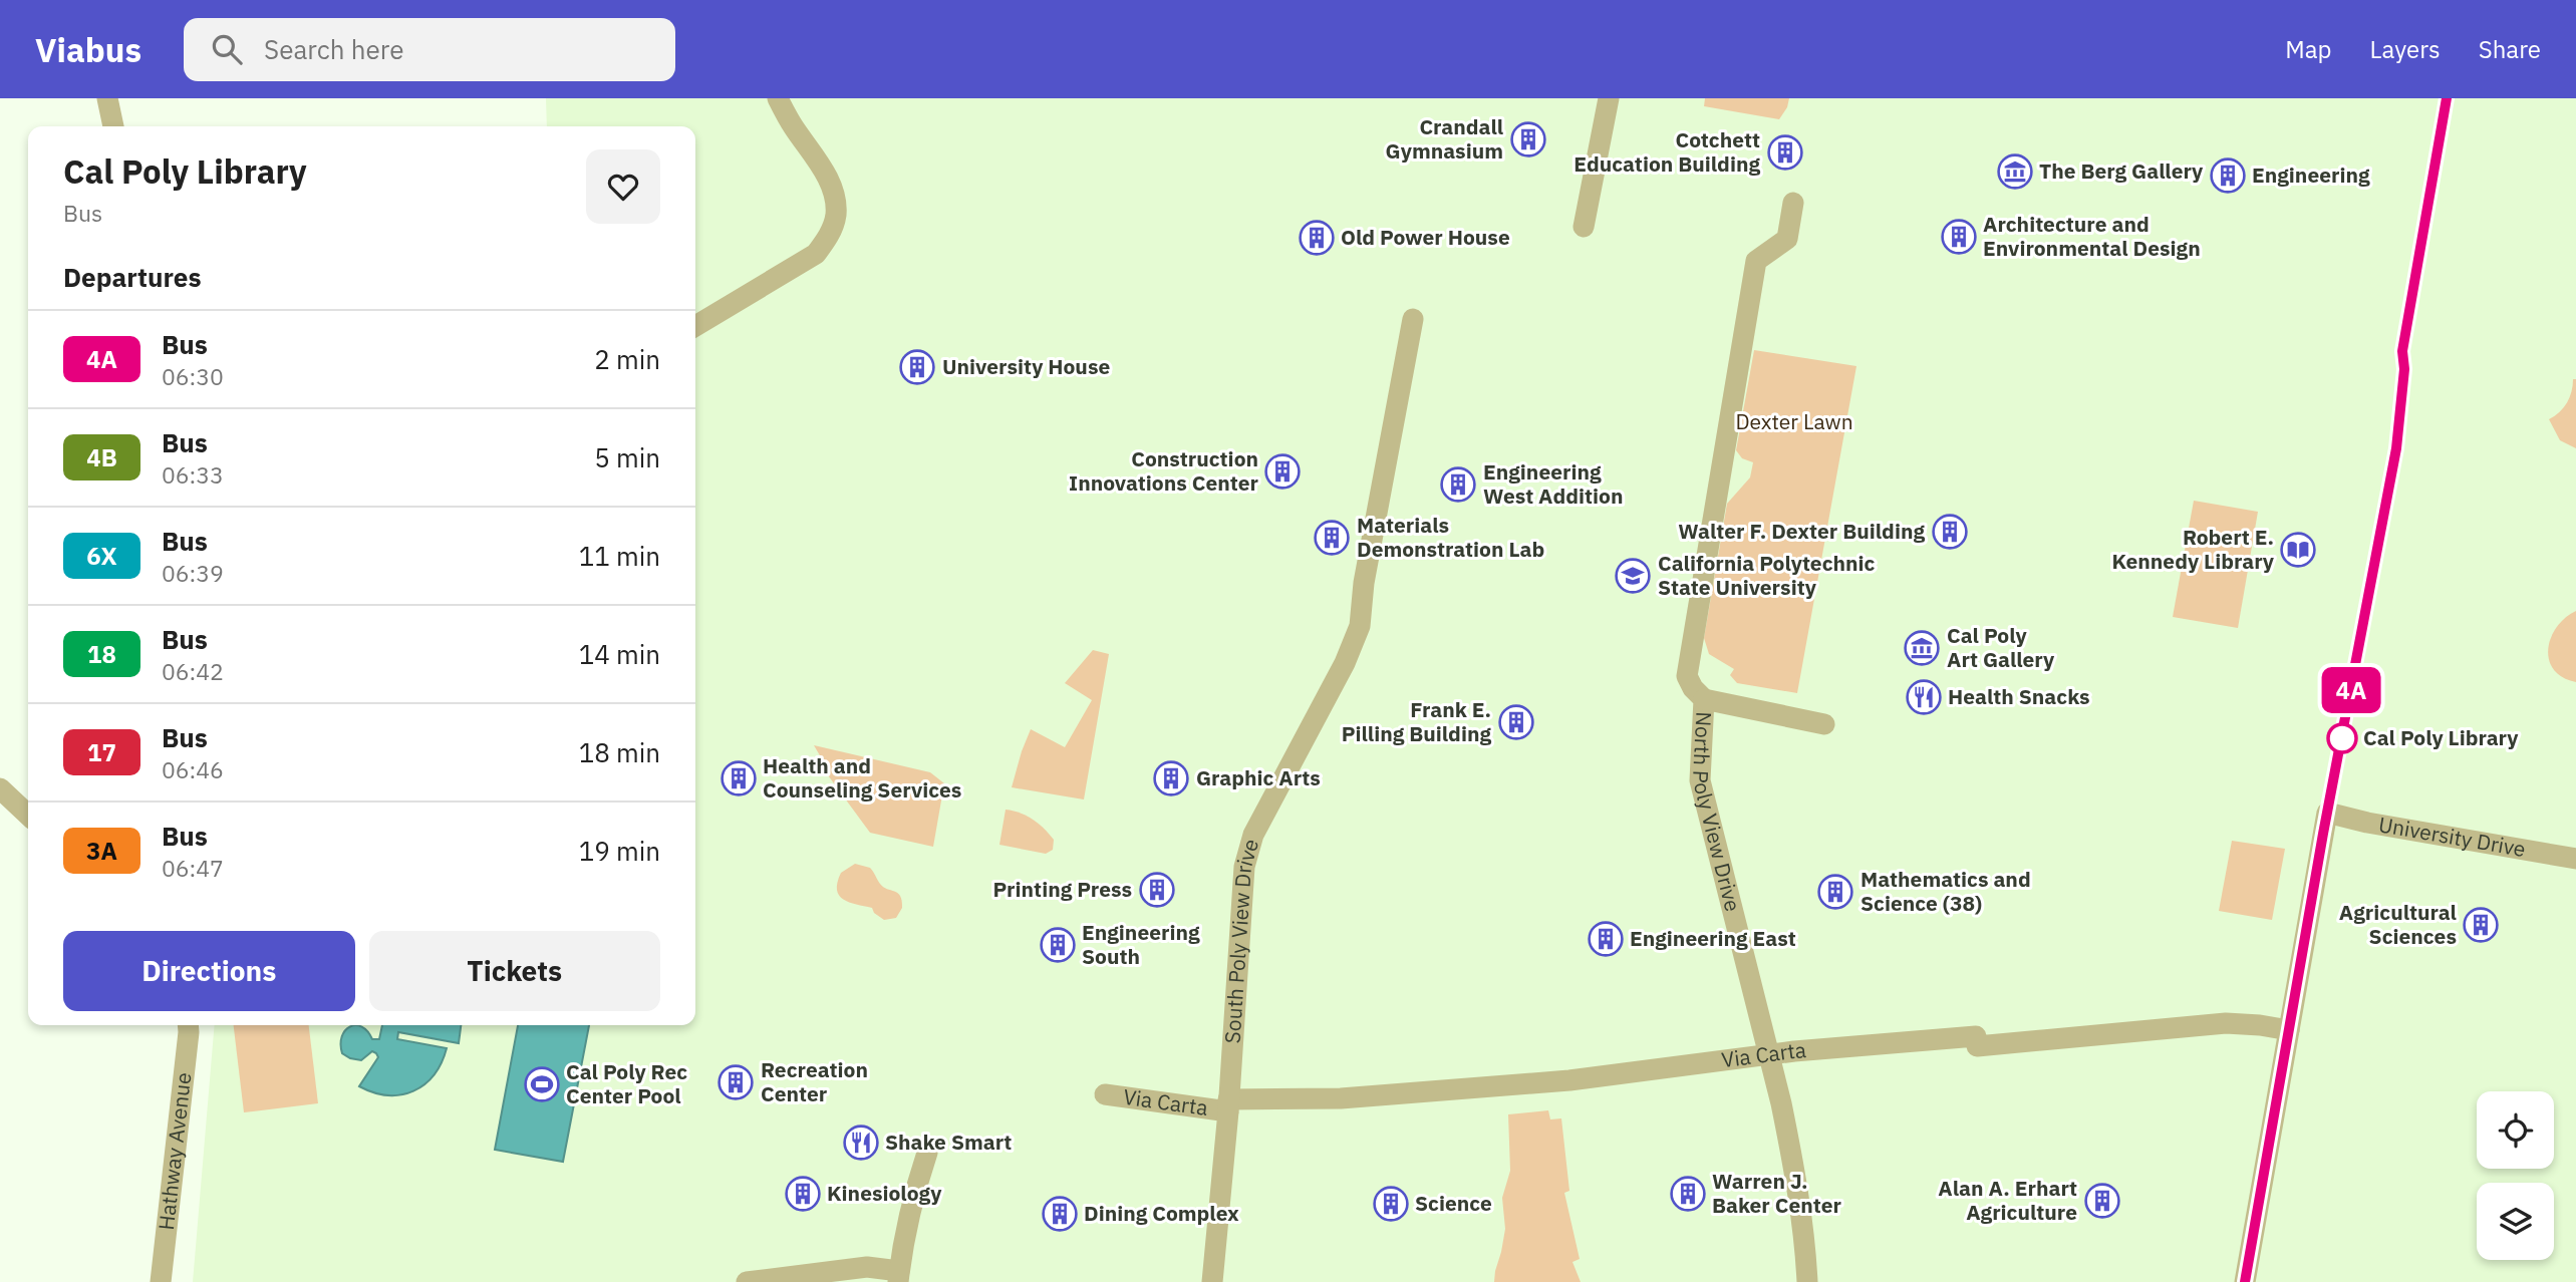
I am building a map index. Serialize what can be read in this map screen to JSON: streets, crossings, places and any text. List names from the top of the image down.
{
  "streets": {
    "street": [
      "North Poly View Drive",
      "University Drive",
      "South Poly View Drive",
      "Via Carta",
      "Hathway Avenue"
    ]
  },
  "crossings": [
    ["North Poly View Drive", "Via Carta"],
    ["University Drive", "Via Carta"],
    ["South Poly View Drive", "Via Carta"]
  ],
  "parks": ["Dexter Lawn"],
  "places": {
    "building": [
      "Crandall Gymnasium",
      "Cotchett Education Building",
      "Engineering",
      "Architecture and Environmental Design",
      "Old Power House",
      "University House",
      "Construction Innovations Center",
      "Engineering West Addition",
      "Walter F. Dexter Building",
      "Materials Demonstration Lab",
      "Frank E. Pilling Building",
      "Health and Counseling Services",
      "Graphic Arts",
      "Printing Press",
      "Mathematics and Science (38)",
      "Agricultural Sciences",
      "Engineering East",
      "Engineering South",
      "Recreation Center",
      "Kinesiology",
      "Warren J. Baker Center",
      "Alan A. Erhart Agriculture",
      "Science",
      "Dining Complex"
    ],
    "museum": ["The Berg Gallery", "Cal Poly Art Gallery"],
    "library": ["Robert E. Kennedy Library"],
    "school or university": ["California Polytechnic State University"],
    "restaurant": ["Health Snacks", "Shake Smart"],
    "other": ["Cal Poly Library"],
    "sports": ["Cal Poly Rec Center Pool"]
  },
  "lines": ["bus line 4A"],
  "page": {
    "header": "Viabus",
    "search": "Search here",
    "nav": ["Map", "Layers", "Share"],
    "on_map": "4A",
    "heading": [
      ["Cal Poly Library", "Bus"],
      "Departures"
    ],
    "list": [
      {
        "mark": "4A",
        "name": "Bus",
        "note": "06:30",
        "value": "2 min"
      },
      {
        "mark": "4B",
        "name": "Bus",
        "note": "06:33",
        "value": "5 min"
      },
      {
        "mark": "6X",
        "name": "Bus",
        "note": "06:39",
        "value": "11 min"
      },
      {
        "mark": "18",
        "name": "Bus",
        "note": "06:42",
        "value": "14 min"
      },
      {
        "mark": "17",
        "name": "Bus",
        "note": "06:46",
        "value": "18 min"
      },
      {
        "mark": "3A",
        "name": "Bus",
        "note": "06:47",
        "value": "19 min"
      }
    ],
    "buttons": ["Directions", "Tickets"]
  }
}
